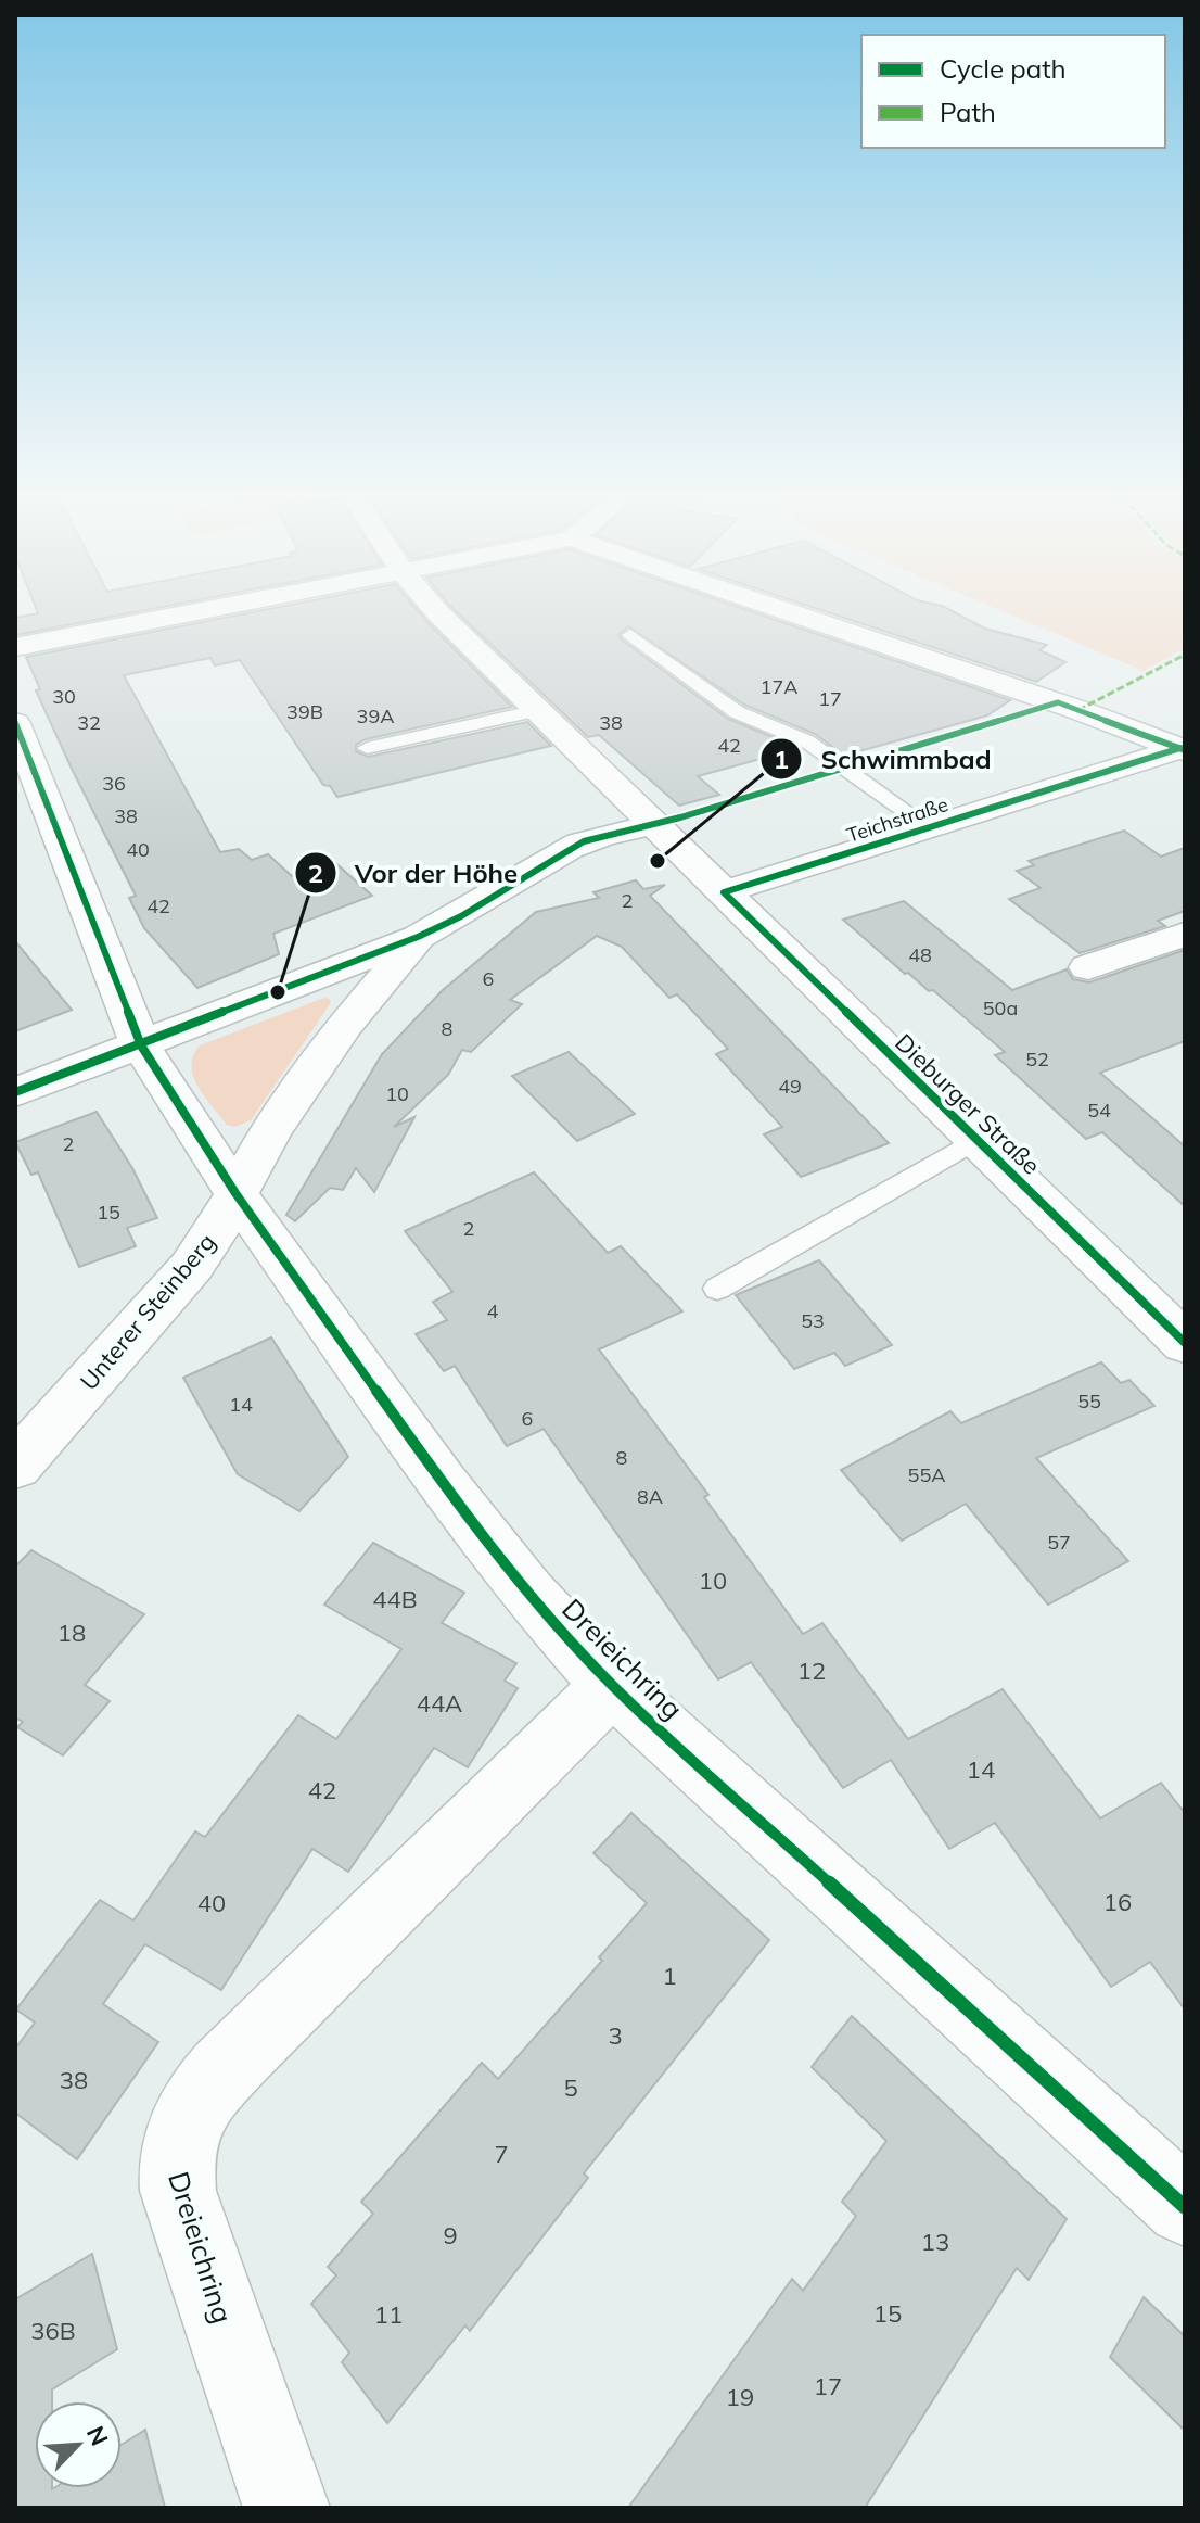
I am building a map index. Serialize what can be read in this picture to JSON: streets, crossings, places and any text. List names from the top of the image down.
{
  "streets": {
    "street": [
      "Teichstraße",
      "Dieburger Straße",
      "Unterer Steinberg",
      "Dreieichring"
    ]
  },
  "crossings": [
    ["Teichstraße", "Dieburger Straße"],
    ["Unterer Steinberg", "Dreieichring"]
  ],
  "places": ["Schwimmbad", "Vor der Höhe"],
  "house_numbers": [
    "17A",
    "30",
    "17",
    "39B",
    "39A",
    "32",
    "38",
    "42",
    "36",
    "38",
    "40",
    "2",
    "42",
    "48",
    "6",
    "50a",
    "8",
    "52",
    "49",
    "10",
    "54",
    "2",
    "15",
    "2",
    "4",
    "53",
    "55",
    "14",
    "6",
    "8",
    "55A",
    "8A",
    "57",
    "10",
    "44B",
    "18",
    "12",
    "44A",
    "14",
    "42",
    "16",
    "40",
    "1",
    "3",
    "38",
    "5",
    "7",
    "9",
    "13",
    "15",
    "11",
    "36B",
    "17",
    "19"
  ],
  "legend": ["Cycle path", "Path"],
  "north": "top right"
}
